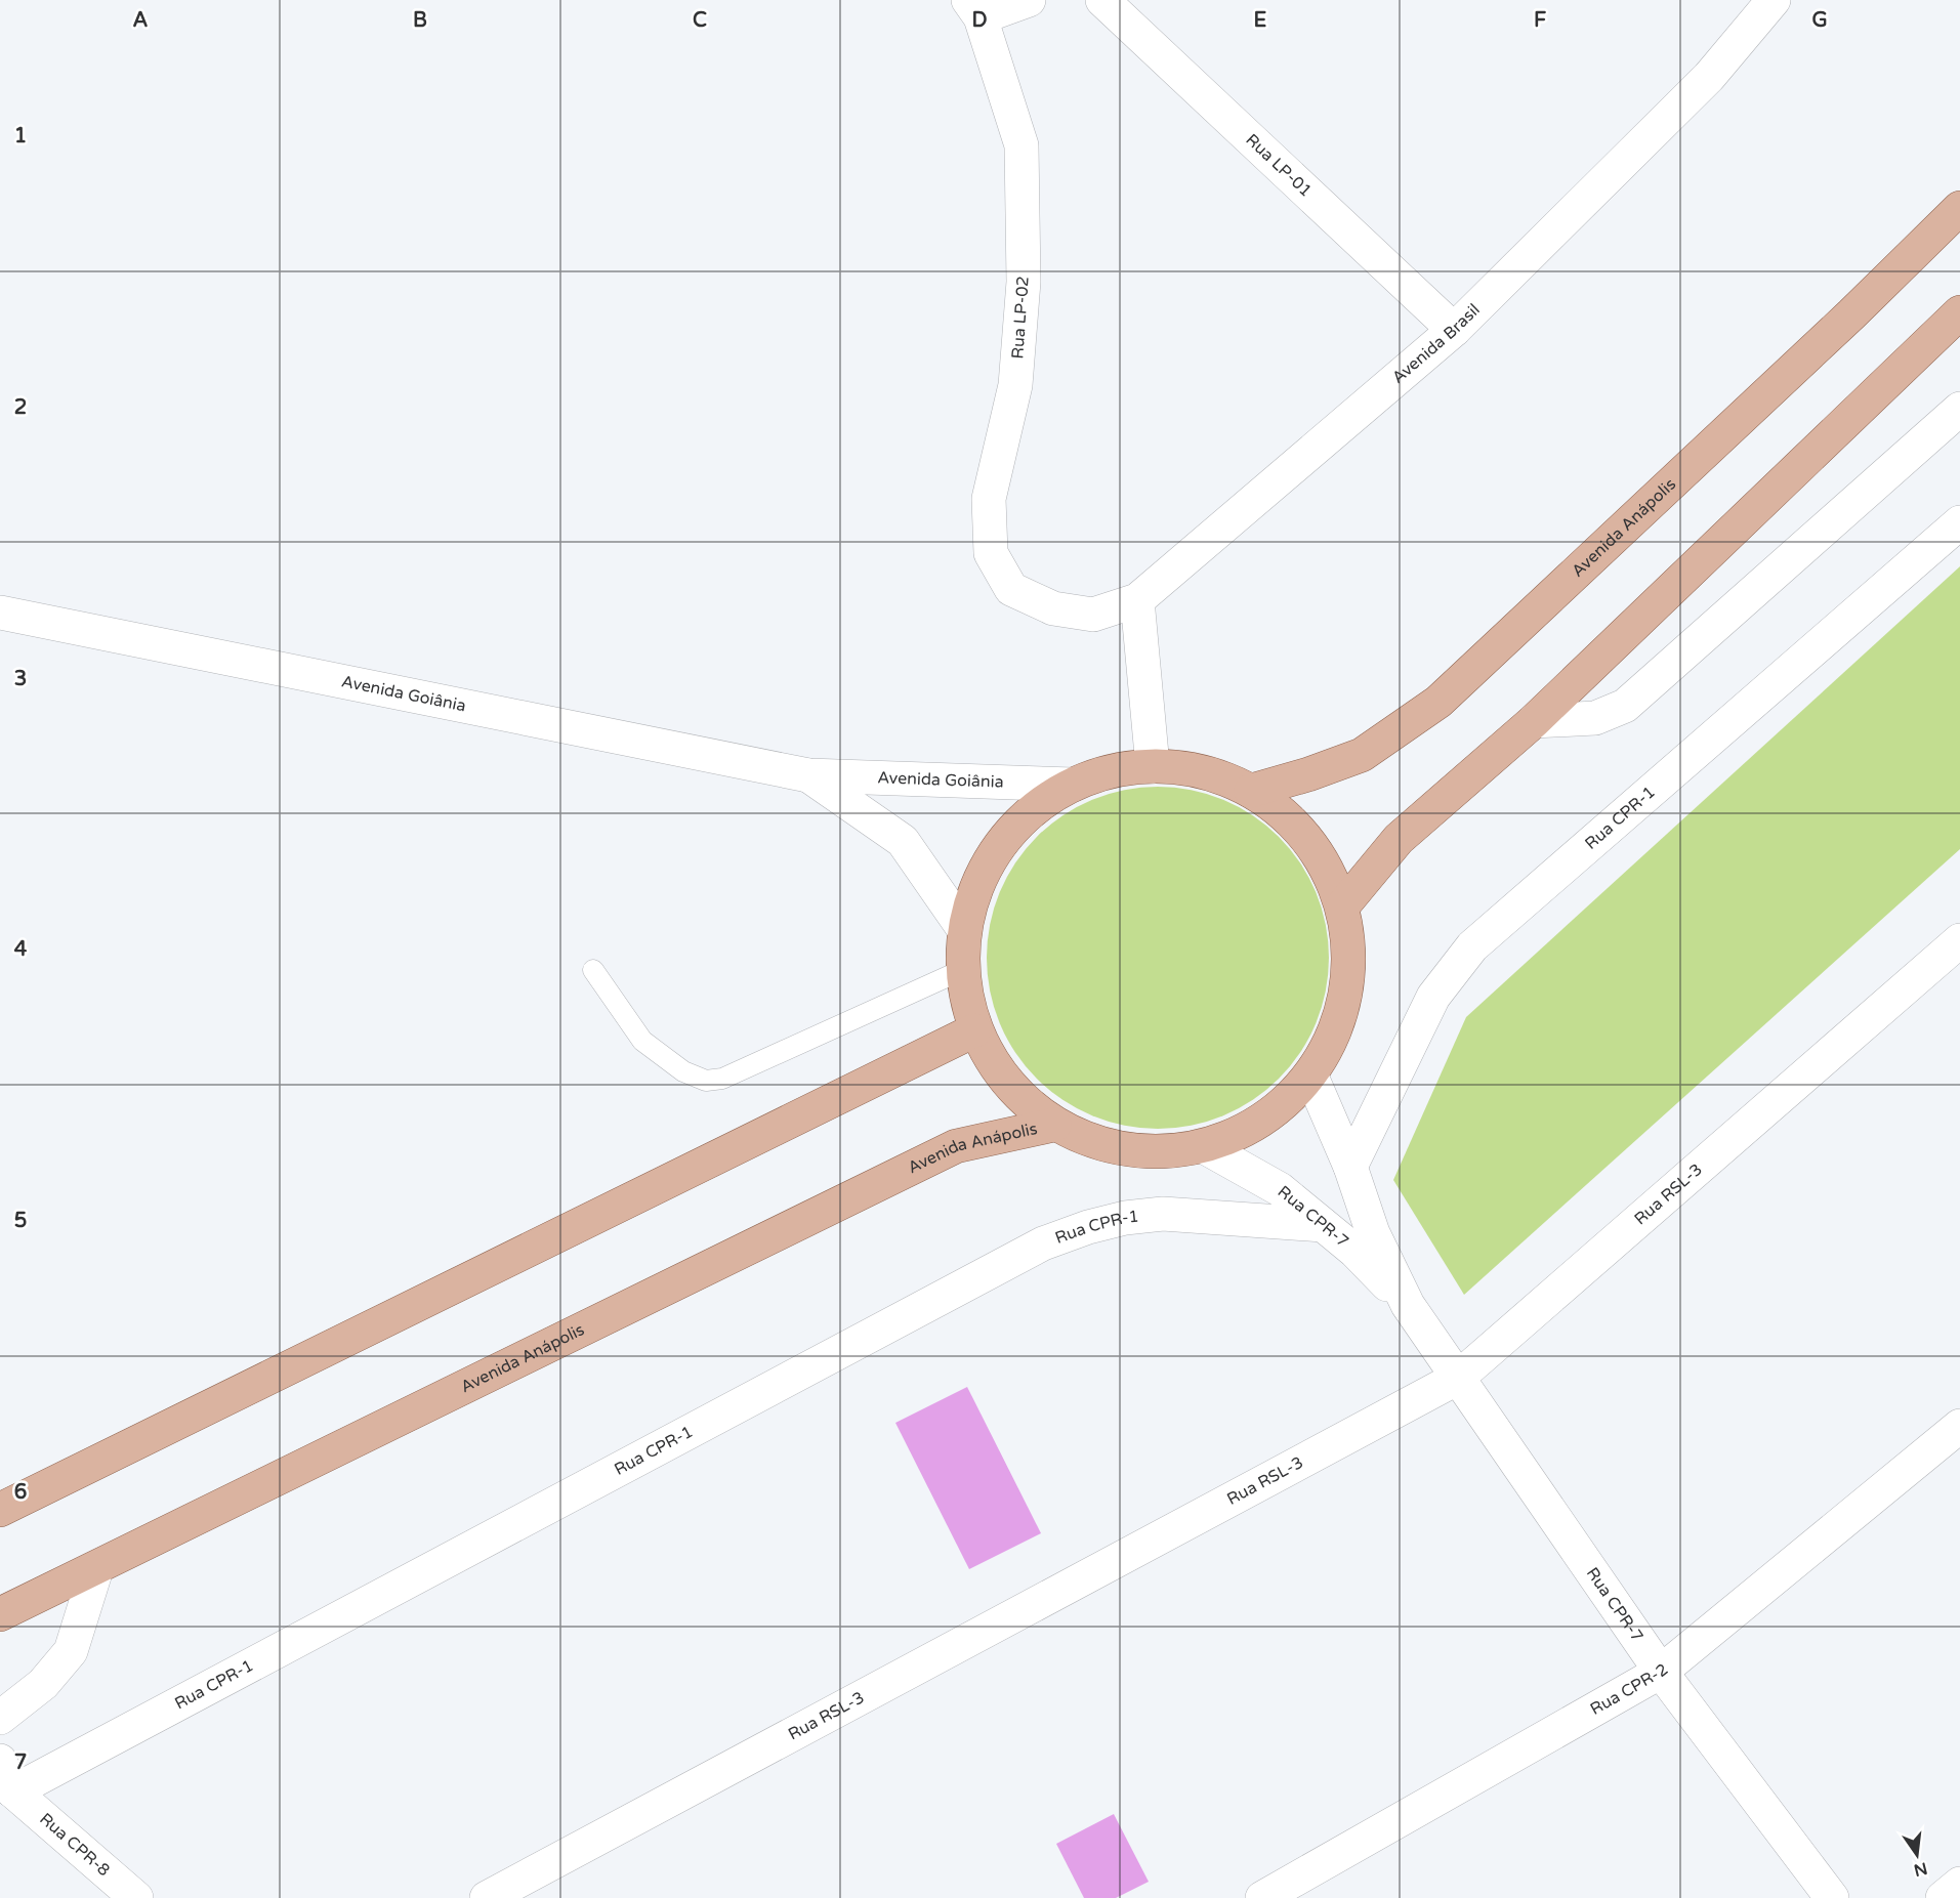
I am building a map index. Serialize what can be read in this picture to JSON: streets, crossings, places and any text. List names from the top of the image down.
{
  "streets": {
    "main road": ["Avenida Anápolis"],
    "street": [
      "Rua LP-01",
      "Rua LP-02",
      "Avenida Brasil",
      "Avenida Goiânia",
      "Rua CPR-1",
      "Rua RSL-3",
      "Rua CPR-7",
      "Rua CPR-2",
      "Rua CPR-8"
    ]
  },
  "crossings": [
    ["Rua LP-01", "Avenida Brasil"],
    ["Rua LP-02", "Avenida Brasil"],
    ["Rua CPR-1", "Rua CPR-7"],
    ["Rua CPR-1", "Rua CPR-8"],
    ["Rua RSL-3", "Rua CPR-7"],
    ["Rua CPR-7", "Rua CPR-2"]
  ],
  "north": "bottom",
  "grid": {
    "columns": [
      "A",
      "B",
      "C",
      "D",
      "E",
      "F",
      "G"
    ],
    "rows": [
      "1",
      "2",
      "3",
      "4",
      "5",
      "6",
      "7"
    ]
  }
}
